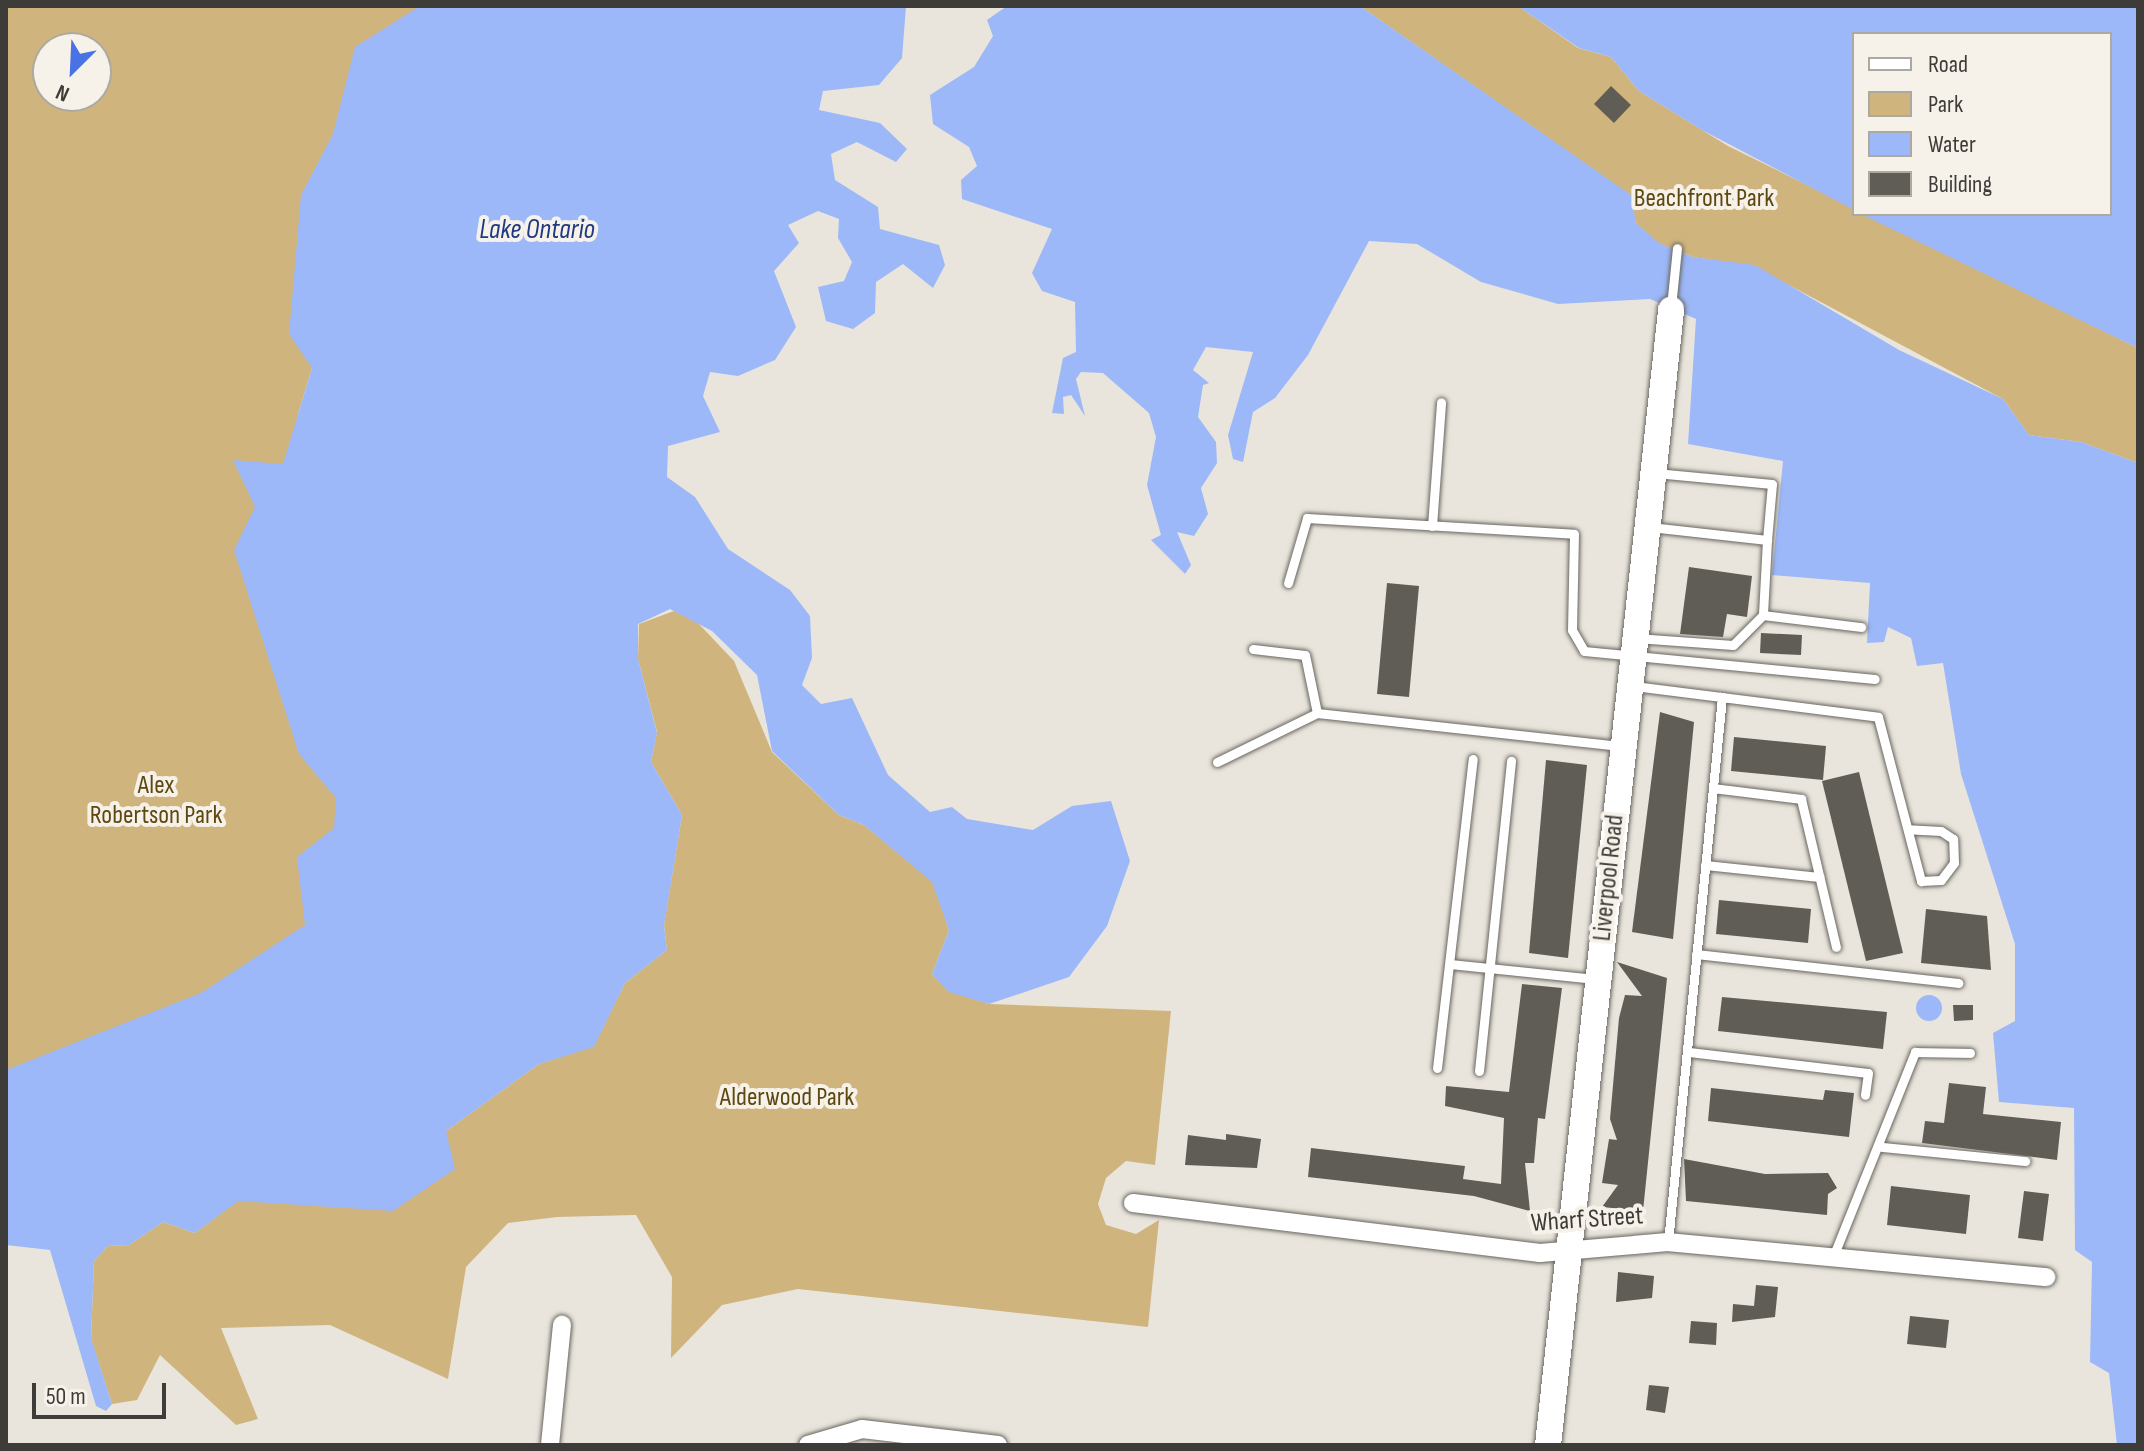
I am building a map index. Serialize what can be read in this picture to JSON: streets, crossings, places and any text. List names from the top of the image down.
{
  "streets": {
    "street": ["Liverpool Road", "Wharf Street"]
  },
  "crossings": [
    ["Liverpool Road", "Wharf Street"]
  ],
  "water": ["Lake Ontario"],
  "parks": ["Beachfront Park", "Alex Robertson Park", "Alderwood Park"],
  "legend": [
    "Road",
    "Park",
    "Water",
    "Building"
  ],
  "scale_bar": "50 m",
  "north": "bottom left"
}
